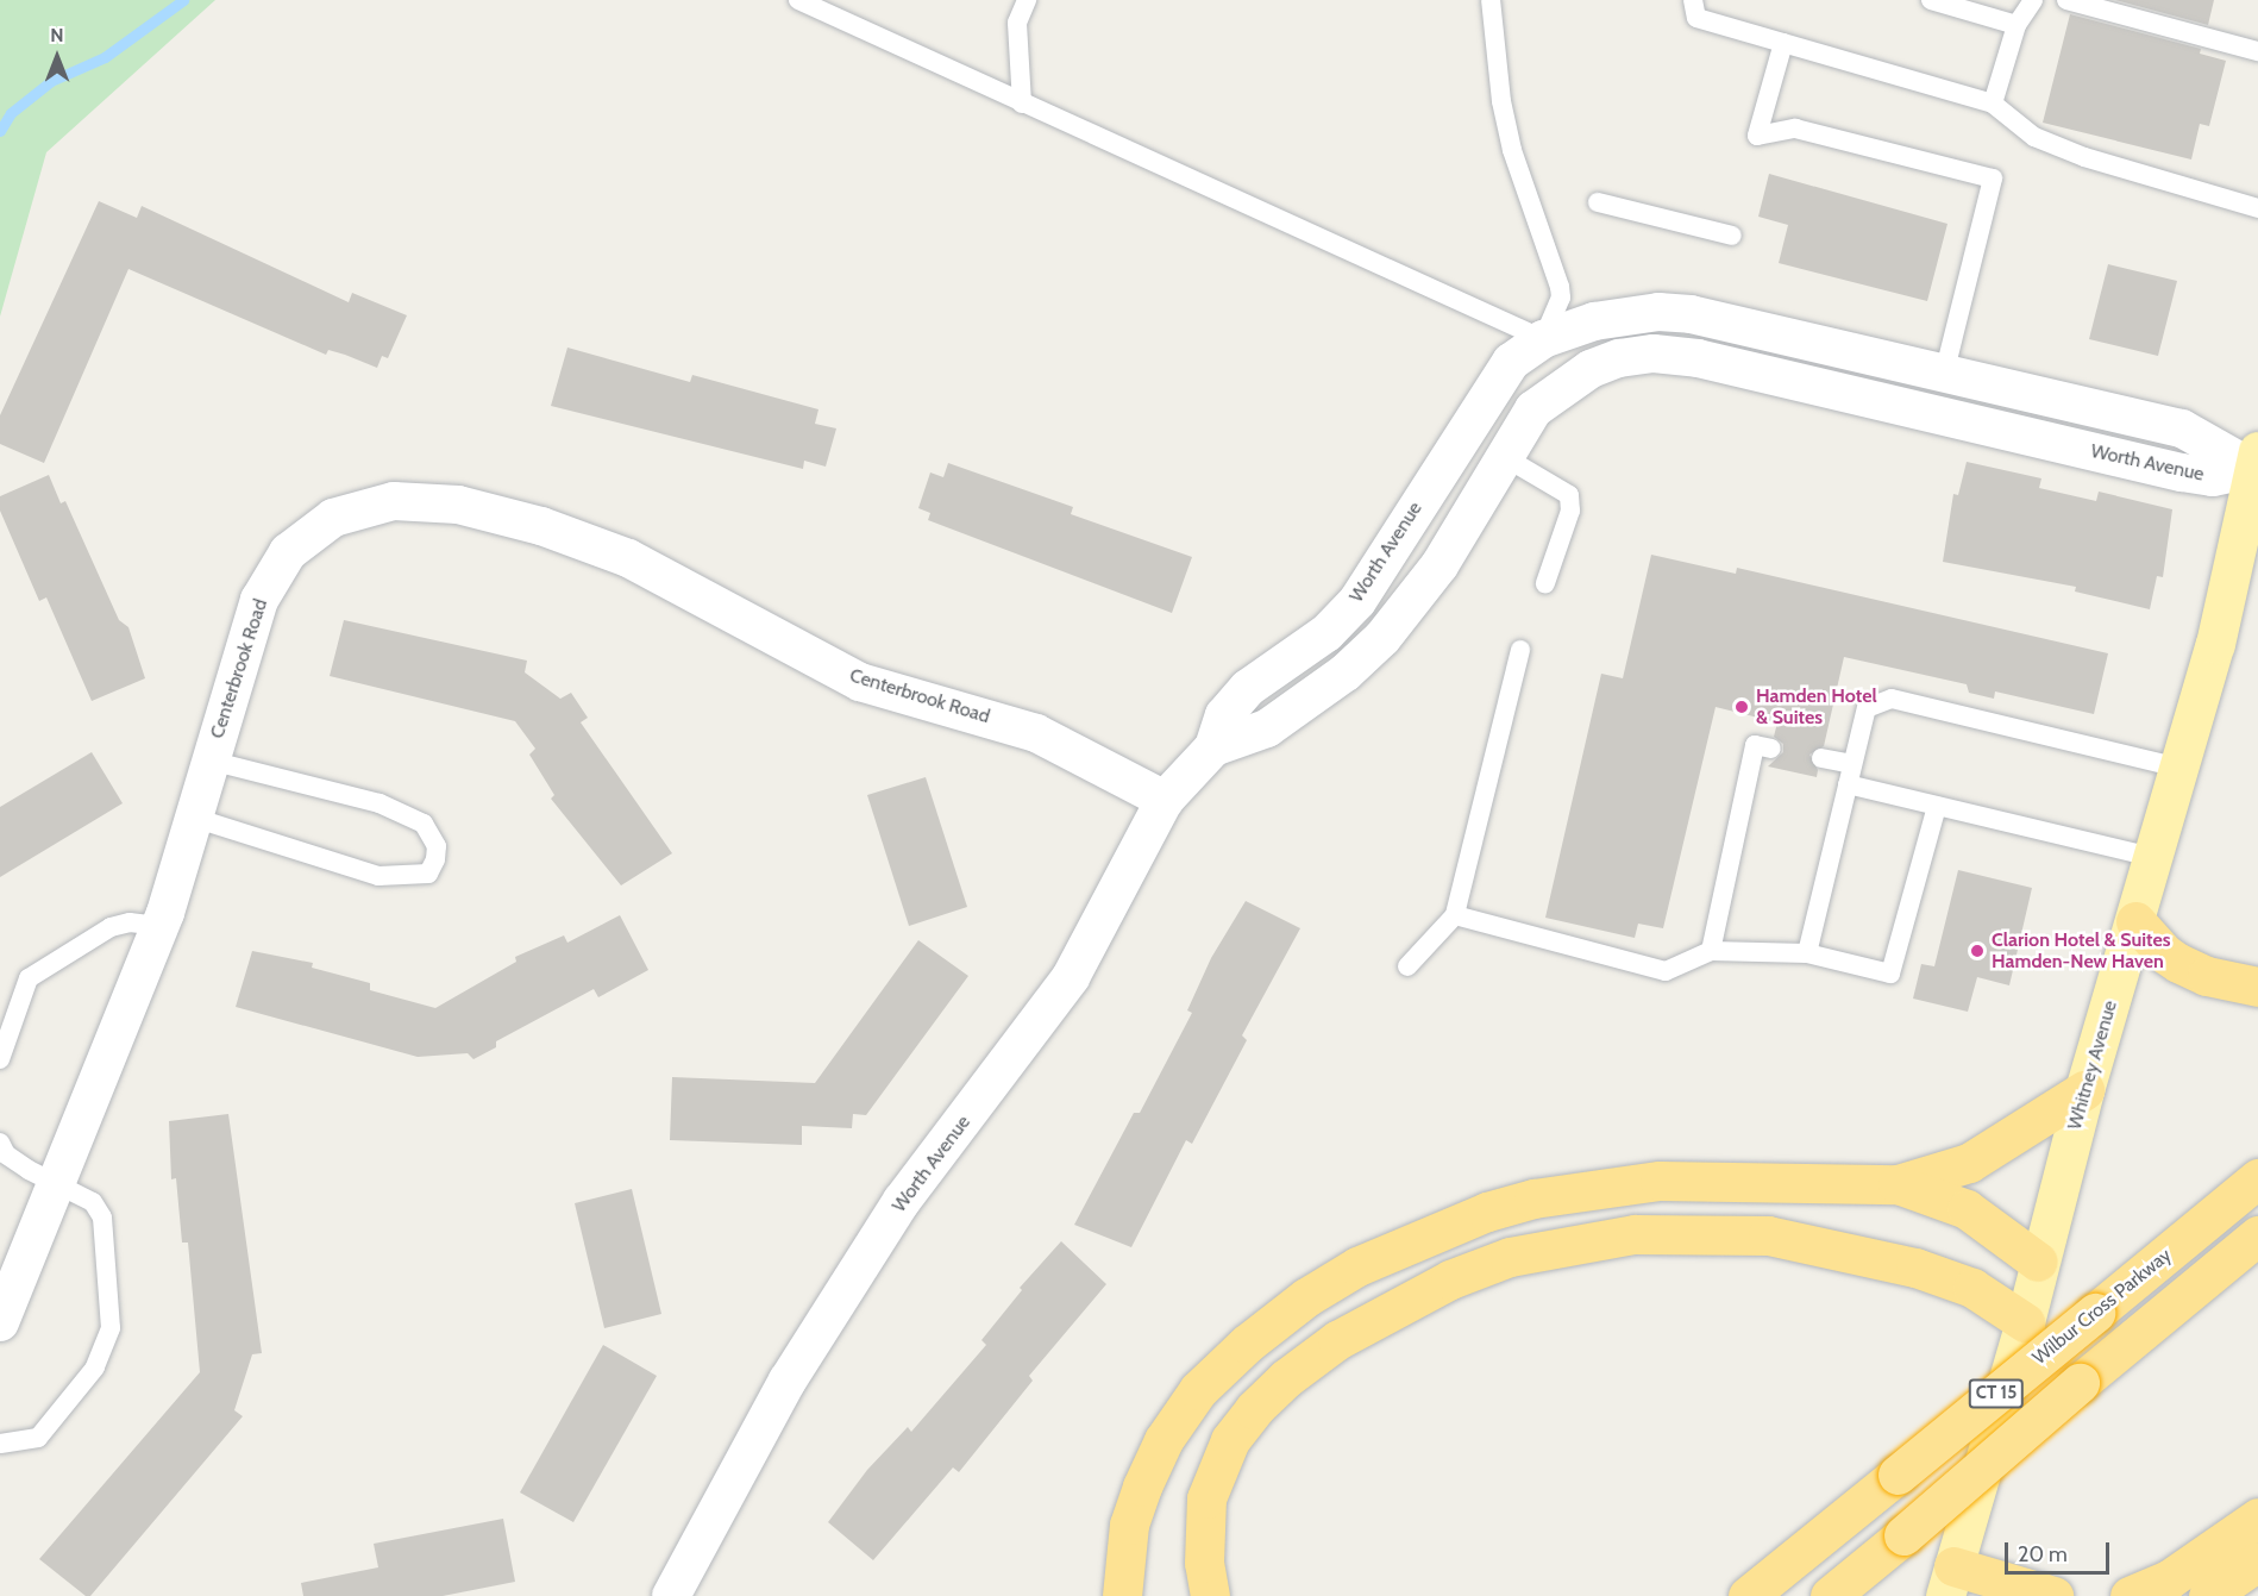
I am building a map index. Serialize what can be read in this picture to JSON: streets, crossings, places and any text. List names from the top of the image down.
{
  "streets": {
    "highway": ["Wilbur Cross Parkway", "CT 15"],
    "main road": ["Whitney Avenue"],
    "street": ["Worth Avenue", "Centerbrook Road"]
  },
  "crossings": [
    ["Worth Avenue", "Centerbrook Road"],
    ["Worth Avenue", "Whitney Avenue"]
  ],
  "places": ["Hamden Hotel & Suites", "Clarion Hotel & Suites Hamden-New Haven"],
  "scale_bar": "20 m",
  "north": "top"
}
